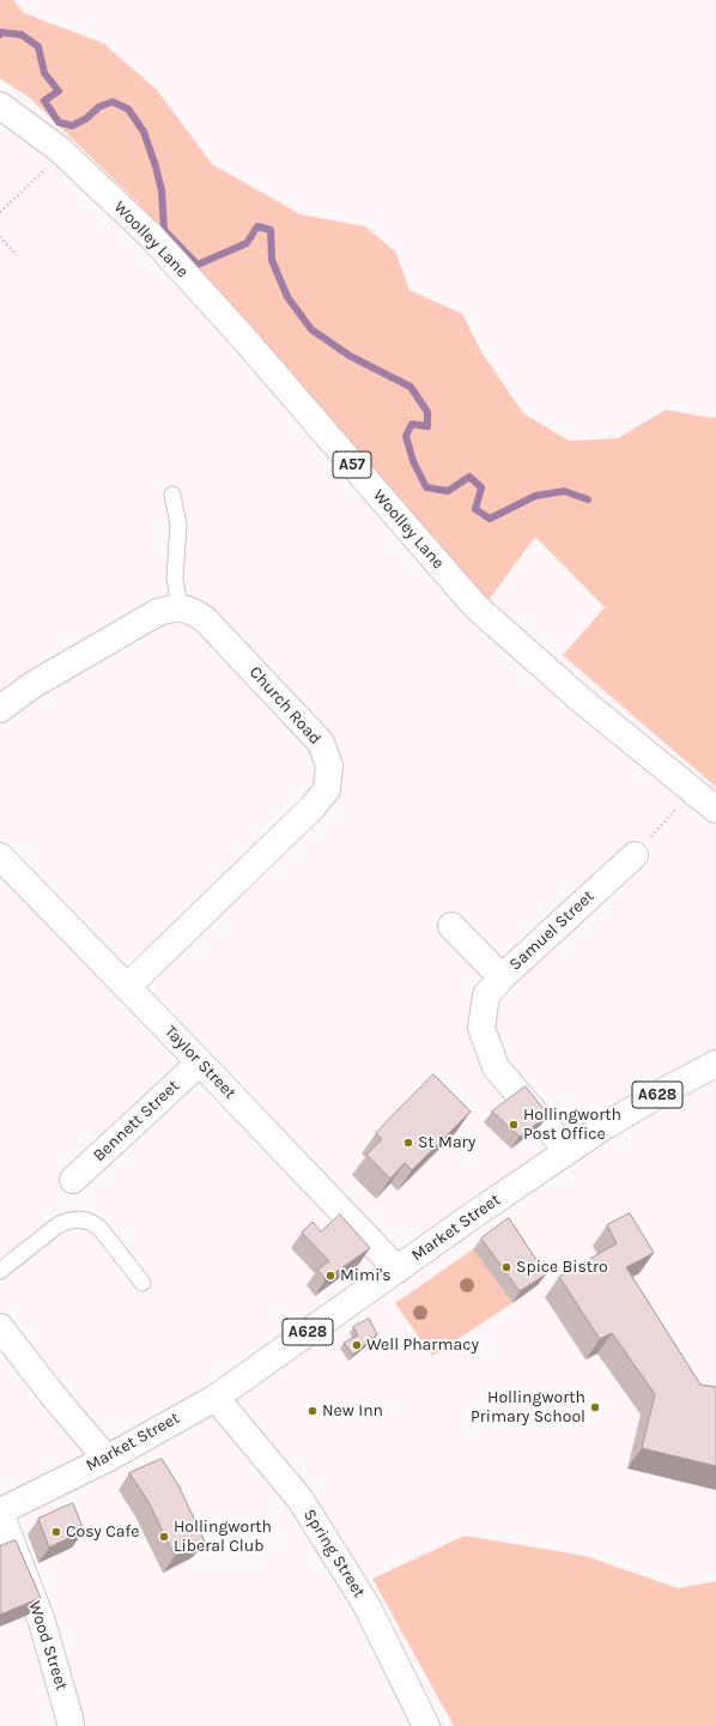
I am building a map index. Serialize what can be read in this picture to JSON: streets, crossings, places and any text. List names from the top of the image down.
{
  "streets": {
    "main road": [
      "Woolley Lane",
      "A57",
      "Church Road",
      "Samuel Street",
      "Taylor Street",
      "A628",
      "Bennett Street",
      "Market Street",
      "Spring Street",
      "Wood Street"
    ]
  },
  "crossings": [
    ["Church Road", "Taylor Street"],
    ["Taylor Street", "Bennett Street"],
    ["Taylor Street", "Market Street"],
    ["Market Street", "Spring Street"],
    ["Market Street", "Wood Street"]
  ],
  "places": [
    "Hollingworth Post Office",
    "St Mary",
    "Spice Bistro",
    "Mimi's",
    "Well Pharmacy",
    "Hollingworth Primary School",
    "New Inn",
    "Cosy Cafe",
    "Hollingworth Liberal Club"
  ]
}
